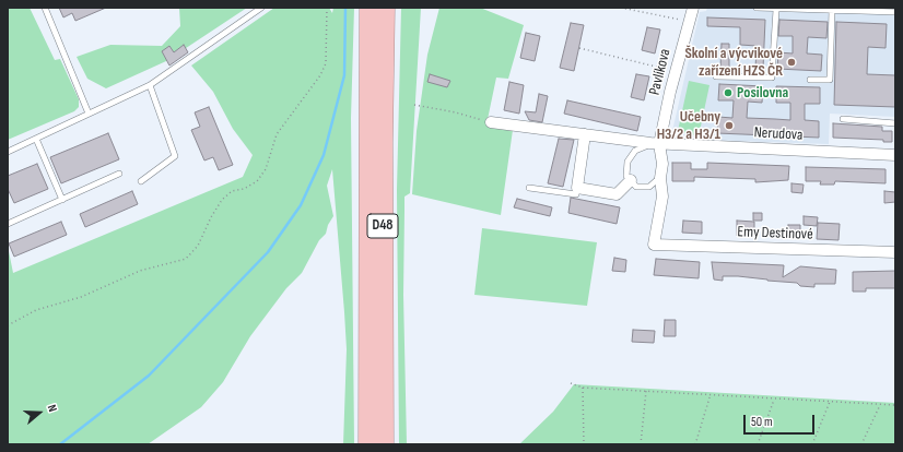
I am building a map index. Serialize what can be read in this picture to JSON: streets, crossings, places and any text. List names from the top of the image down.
{
  "streets": {
    "highway": ["D48"],
    "street": ["Pavlíkova", "Nerudova", "Emy Destinové"]
  },
  "crossings": [
    ["Pavlíkova", "Nerudova"],
    ["Pavlíkova", "Emy Destinové"]
  ],
  "places": ["Školní a výcvikové zařízení HZS ČR", "Posilovna", "Učebny H3/2 a H3/1"],
  "scale_bar": "50 m",
  "north": "right"
}
